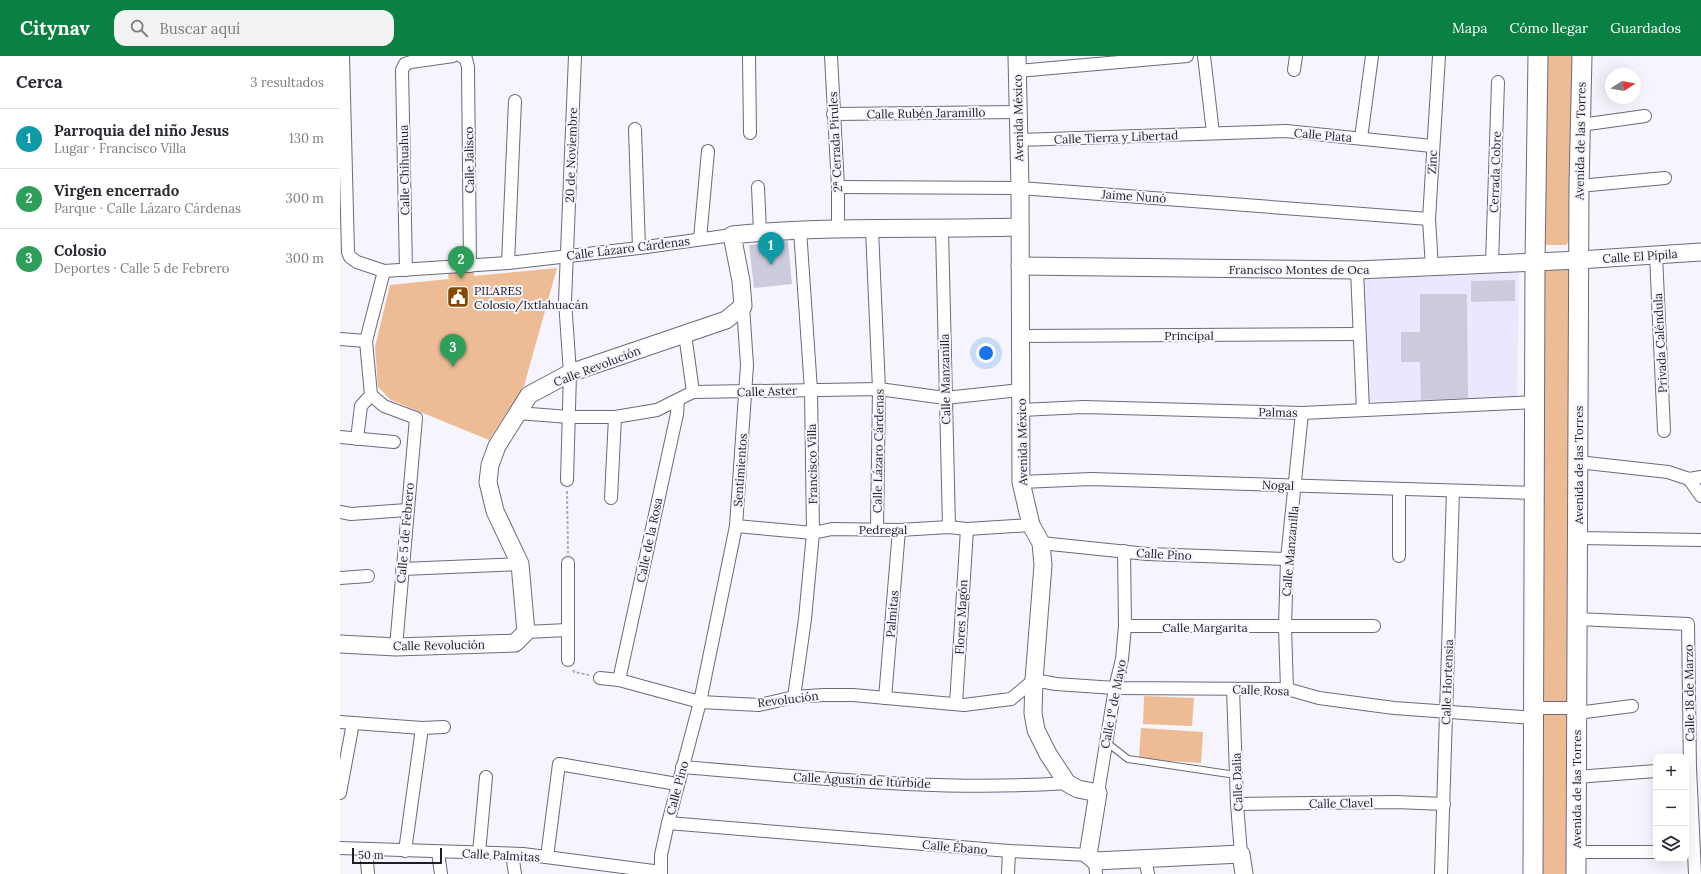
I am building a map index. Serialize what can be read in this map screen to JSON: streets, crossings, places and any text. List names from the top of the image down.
{
  "streets": {
    "main road": ["Avenida de las Torres"],
    "street": [
      "Calle Rubén Jaramillo",
      "Avenida México",
      "Calle Plata",
      "Calle Tierra y Libertad",
      "2ª Cerrada Pirules",
      "20 de Noviembre",
      "Calle Jalisco",
      "Zinc",
      "Calle Chihuahua",
      "Cerrada Cobre",
      "Jaime Nunó",
      "Calle Lázaro Cárdenas",
      "Calle El Pípila",
      "Francisco Montes de Oca",
      "Principal",
      "Privada Caléndula",
      "Calle Revolución",
      "Calle Manzanilla",
      "Calle Aster",
      "Palmas",
      "Francisco Villa",
      "Sentimientos",
      "Nogal",
      "Pedregal",
      "Calle 5 de Febrero",
      "Calle de la Rosa",
      "Calle Pino",
      "Palmitas",
      "Flores Magón",
      "Calle Margarita",
      "Calle Hortensia",
      "Calle Rosa",
      "Calle 18 de Marzo",
      "Revolución",
      "Calle 1º de Mayo",
      "Calle Agustín de Itúrbide",
      "Calle Dalia",
      "Calle Clavel",
      "Calle Ébano",
      "Calle Palmitas"
    ]
  },
  "crossings": [
    ["Calle Rubén Jaramillo", "Avenida México"],
    ["Calle Rubén Jaramillo", "2ª Cerrada Pirules"],
    ["Avenida México", "Calle Tierra y Libertad"],
    ["Avenida México", "Jaime Nunó"],
    ["Avenida México", "Calle Lázaro Cárdenas"],
    ["Avenida México", "Francisco Montes de Oca"],
    ["Avenida México", "Principal"],
    ["Avenida México", "Calle Aster"],
    ["Avenida México", "Palmas"],
    ["Avenida México", "Nogal"],
    ["Avenida México", "Pedregal"],
    ["Avenida México", "Calle Pino"],
    ["Avenida México", "Calle Rosa"],
    ["Avenida México", "Revolución"],
    ["Avenida México", "Calle Agustín de Itúrbide"],
    ["Calle Plata", "Calle Tierra y Libertad"],
    ["Calle Plata", "Zinc"],
    ["Avenida de las Torres", "Calle El Pípila"],
    ["Avenida de las Torres", "Francisco Montes de Oca"],
    ["Avenida de las Torres", "Calle Rosa"],
    ["Avenida de las Torres", "Calle 18 de Marzo"],
    ["2ª Cerrada Pirules", "Jaime Nunó"],
    ["2ª Cerrada Pirules", "Calle Lázaro Cárdenas"],
    ["20 de Noviembre", "Calle Lázaro Cárdenas"],
    ["20 de Noviembre", "Calle Revolución"],
    ["20 de Noviembre", "Calle Aster"],
    ["Calle Jalisco", "Calle Lázaro Cárdenas"],
    ["Zinc", "Jaime Nunó"],
    ["Zinc", "Francisco Montes de Oca"],
    ["Calle Chihuahua", "Calle Lázaro Cárdenas"],
    ["Cerrada Cobre", "Francisco Montes de Oca"],
    ["Calle Lázaro Cárdenas", "Calle Manzanilla"],
    ["Calle Lázaro Cárdenas", "Calle Aster"],
    ["Calle Lázaro Cárdenas", "Francisco Villa"],
    ["Calle Lázaro Cárdenas", "Sentimientos"],
    ["Calle Lázaro Cárdenas", "Pedregal"],
    ["Calle El Pípila", "Francisco Montes de Oca"],
    ["Calle El Pípila", "Privada Caléndula"],
    ["Calle Revolución", "Calle Aster"],
    ["Calle Revolución", "Sentimientos"],
    ["Calle Revolución", "Calle 5 de Febrero"],
    ["Calle Manzanilla", "Calle Aster"],
    ["Calle Manzanilla", "Palmas"],
    ["Calle Manzanilla", "Nogal"],
    ["Calle Manzanilla", "Pedregal"],
    ["Calle Manzanilla", "Calle Pino"],
    ["Calle Manzanilla", "Calle Margarita"],
    ["Calle Manzanilla", "Calle Rosa"],
    ["Calle Aster", "Francisco Villa"],
    ["Calle Aster", "Sentimientos"],
    ["Calle Aster", "Calle de la Rosa"],
    ["Francisco Villa", "Pedregal"],
    ["Francisco Villa", "Revolución"],
    ["Sentimientos", "Pedregal"],
    ["Sentimientos", "Calle Pino"],
    ["Sentimientos", "Revolución"],
    ["Nogal", "Calle Hortensia"],
    ["Pedregal", "Palmitas"],
    ["Pedregal", "Flores Magón"],
    ["Calle de la Rosa", "Revolución"],
    ["Calle Pino", "Revolución"],
    ["Calle Pino", "Calle 1º de Mayo"],
    ["Calle Pino", "Calle Agustín de Itúrbide"],
    ["Calle Pino", "Calle Ébano"],
    ["Calle Pino", "Calle Palmitas"],
    ["Palmitas", "Revolución"],
    ["Flores Magón", "Revolución"],
    ["Calle Margarita", "Calle 1º de Mayo"],
    ["Calle Hortensia", "Calle Rosa"],
    ["Calle Hortensia", "Calle Clavel"],
    ["Calle Rosa", "Revolución"],
    ["Calle Rosa", "Calle 1º de Mayo"],
    ["Calle Rosa", "Calle Dalia"],
    ["Calle 1º de Mayo", "Calle Ébano"],
    ["Calle Dalia", "Calle Clavel"],
    ["Calle Dalia", "Calle Ébano"]
  ],
  "places": {
    "public building": ["PILARES Colosio/Ixtlahuacán"]
  },
  "scale_bar": "50 m",
  "north": "right",
  "page": {
    "header": "Citynav",
    "search": "Buscar aquí",
    "nav": ["Mapa", "Cómo llegar", "Guardados"],
    "heading": ["Cerca", "3 resultados"],
    "list": [
      {
        "mark": "1",
        "name": "Parroquia del niño Jesus",
        "note": "Lugar · Francisco Villa",
        "value": "130 m"
      },
      {
        "mark": "2",
        "name": "Virgen encerrado",
        "note": "Parque · Calle Lázaro Cárdenas",
        "value": "300 m"
      },
      {
        "mark": "3",
        "name": "Colosio",
        "note": "Deportes · Calle 5 de Febrero",
        "value": "300 m"
      }
    ],
    "pins": ["1", "2", "3"],
    "map_buttons": ["+", "−"],
    "scale": "50 m"
  }
}
